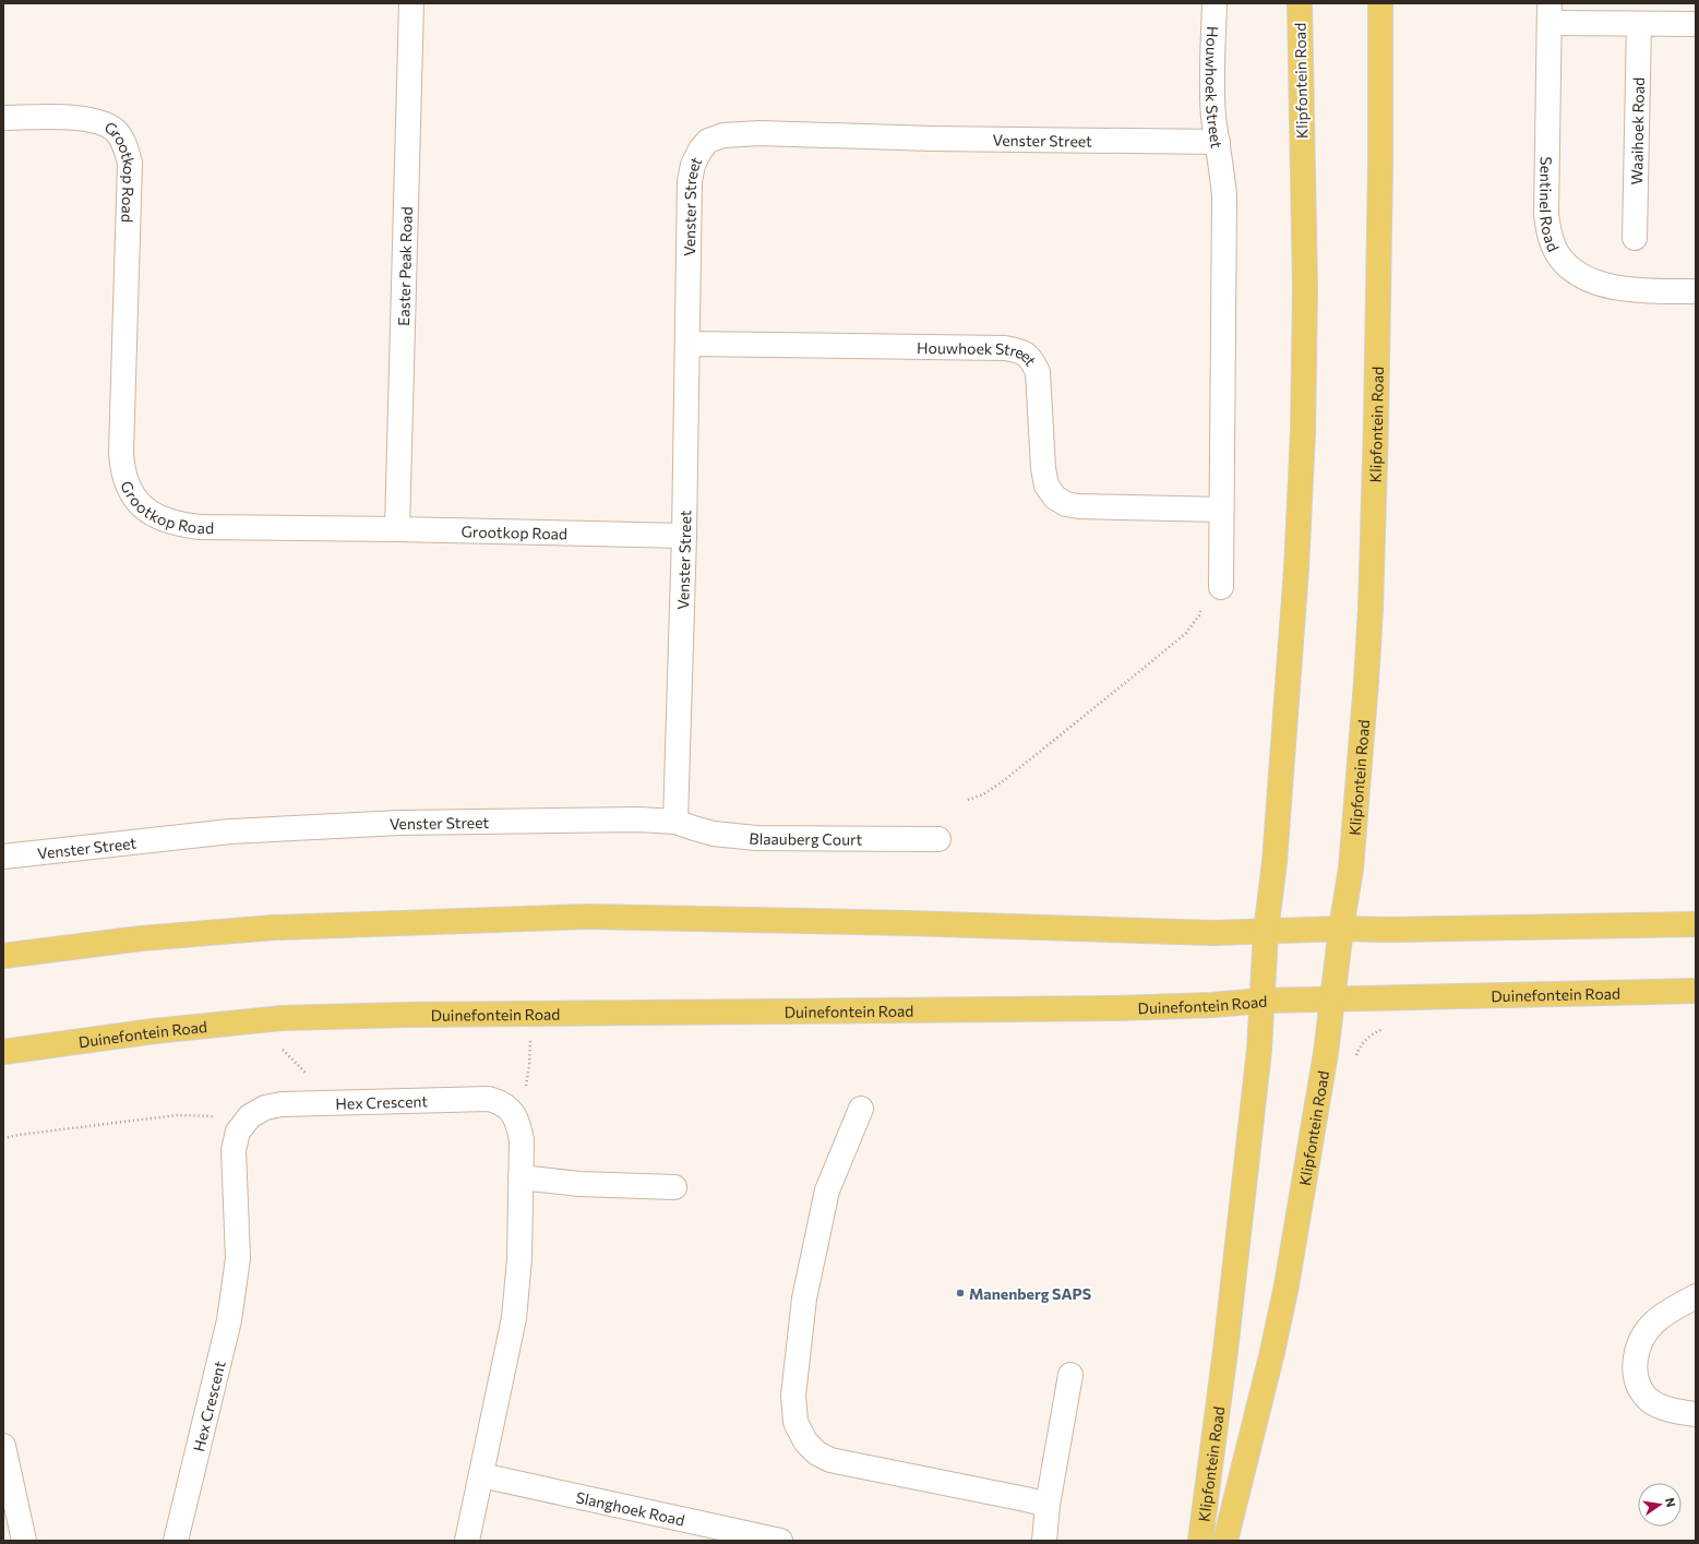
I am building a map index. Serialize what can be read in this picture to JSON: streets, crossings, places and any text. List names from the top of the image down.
{
  "streets": {
    "main road": ["Klipfontein Road", "Duinefontein Road"],
    "street": [
      "Houwhoek Street",
      "Waaihoek Road",
      "Venster Street",
      "Grootkop Road",
      "Sentinel Road",
      "Easter Peak Road",
      "Blaauberg Court",
      "Hex Crescent",
      "Slanghoek Road"
    ]
  },
  "crossings": [
    ["Klipfontein Road", "Duinefontein Road"],
    ["Houwhoek Street", "Venster Street"],
    ["Venster Street", "Grootkop Road"],
    ["Venster Street", "Blaauberg Court"],
    ["Grootkop Road", "Easter Peak Road"],
    ["Hex Crescent", "Slanghoek Road"]
  ],
  "places": ["Manenberg SAPS"],
  "north": "right"
}
